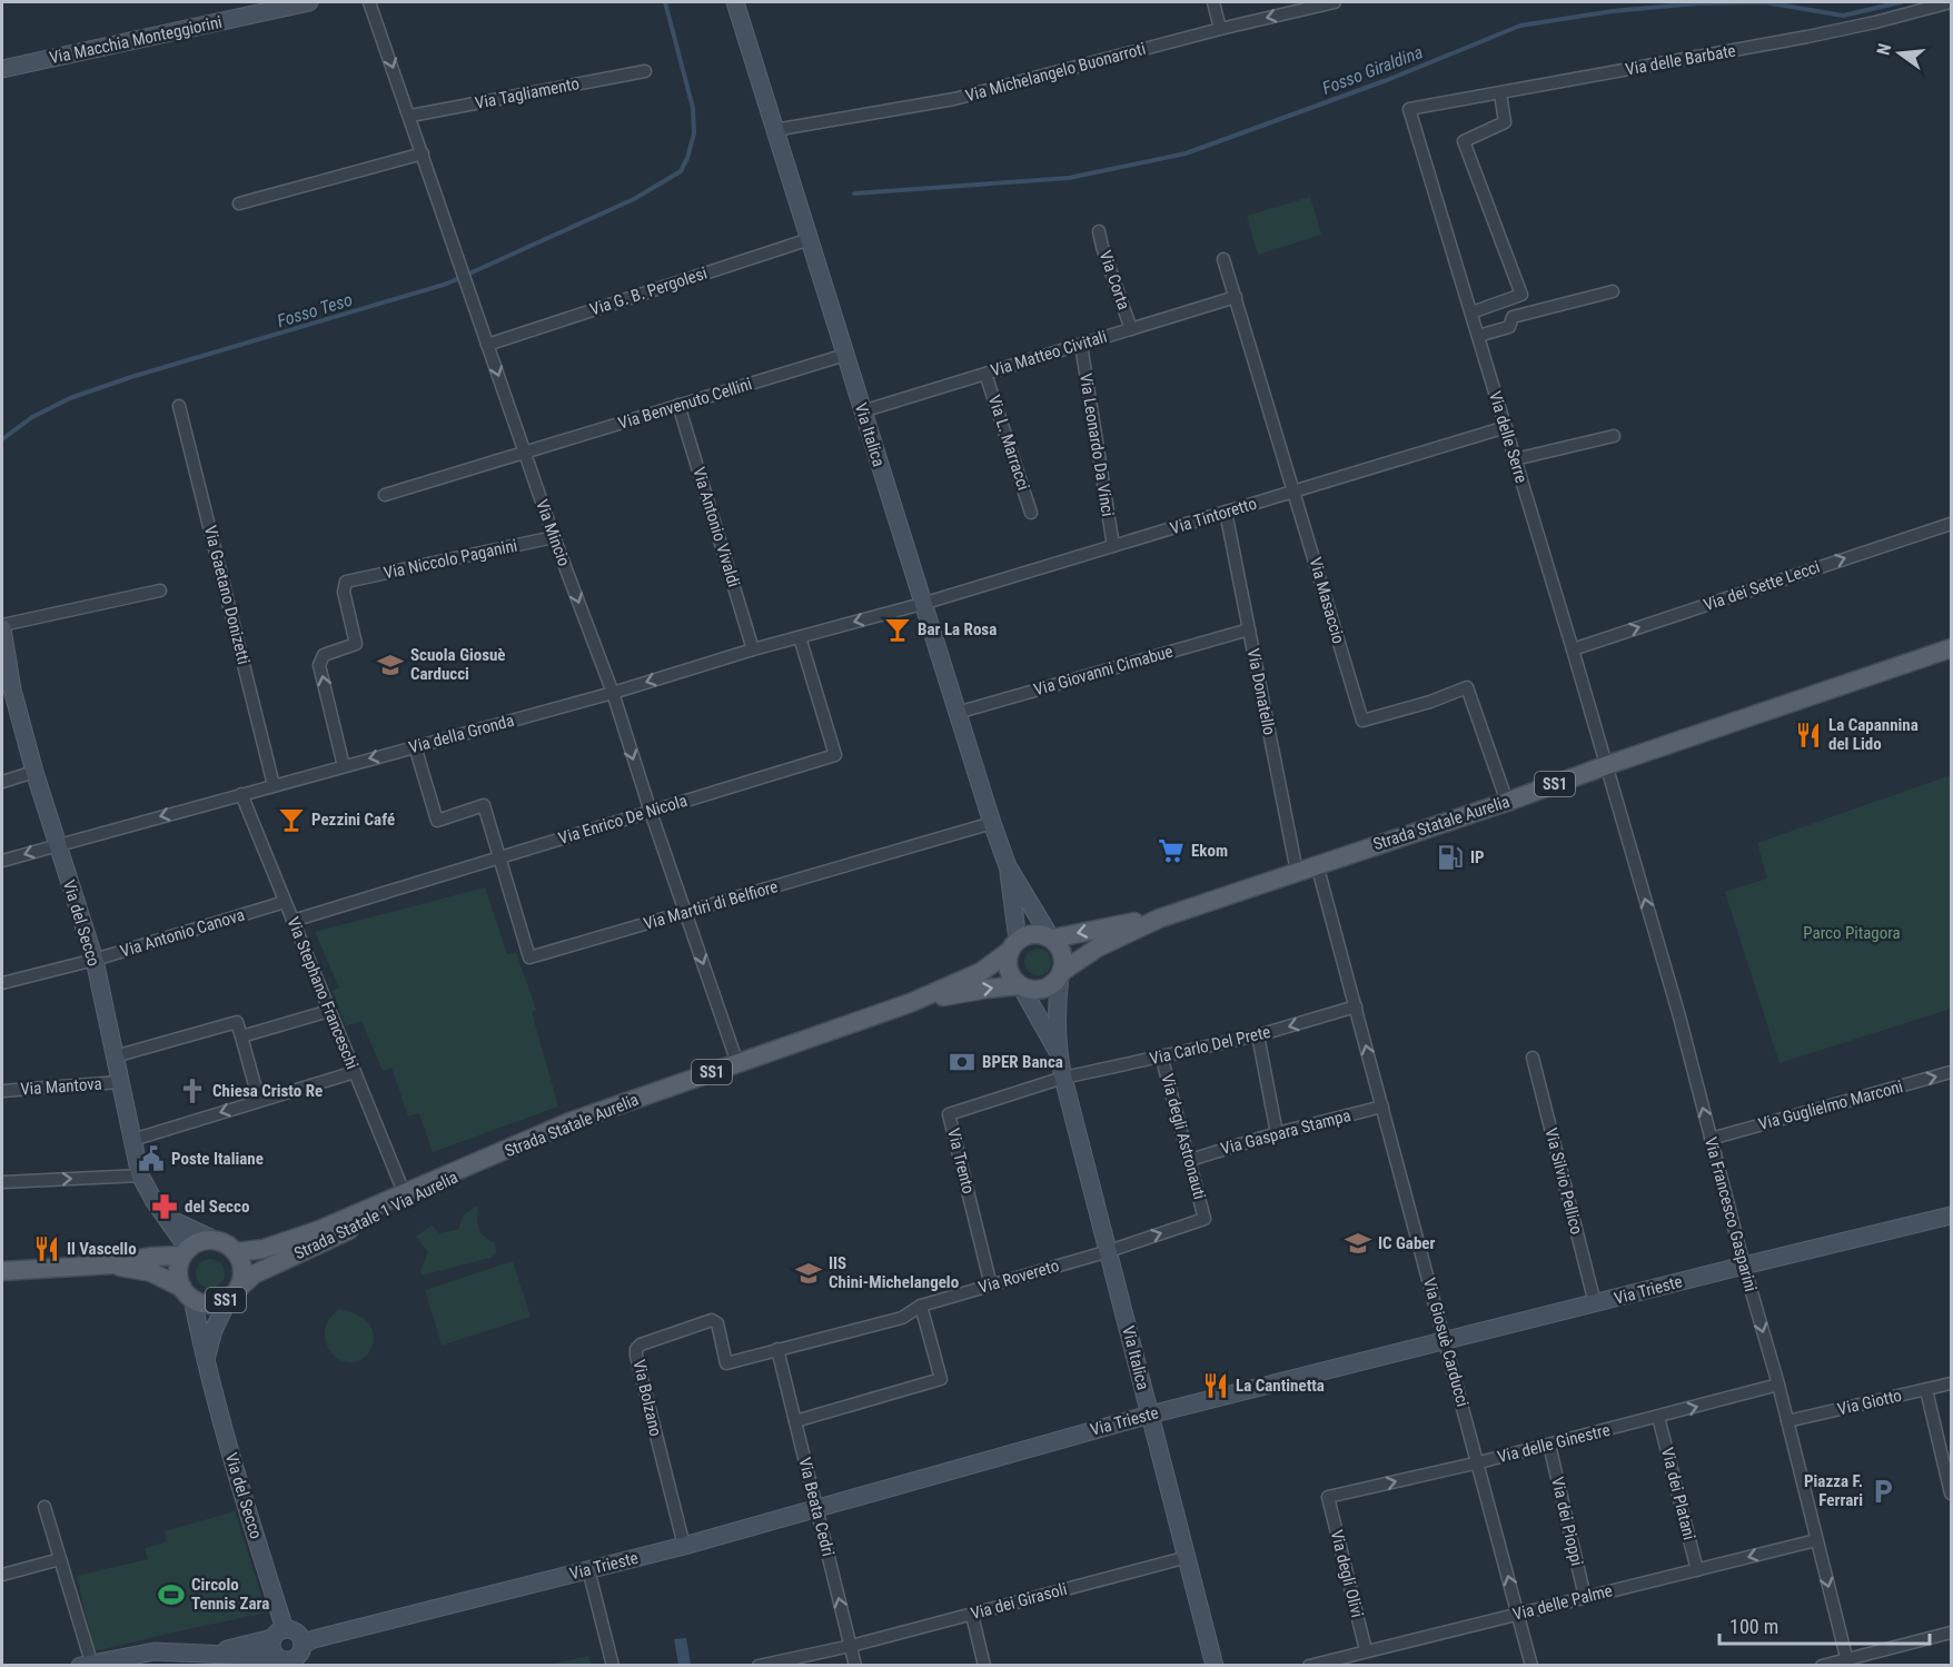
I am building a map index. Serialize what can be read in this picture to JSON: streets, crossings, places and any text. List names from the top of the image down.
{
  "streets": {
    "main road": ["SS1", "Strada Statale Aurelia", "Strada Statale 1 Via Aurelia"],
    "street": [
      "Via Macchia Monteggiorini",
      "Via delle Barbate",
      "Via Michelangelo Buonarroti",
      "Via Tagliamento",
      "Via Corta",
      "Via G. B. Pergolesi",
      "Via Matteo Civitali",
      "Via Benvenuto Cellini",
      "Via Italica",
      "Via delle Serre",
      "Via L. Marracci",
      "Via Leonardo Da Vinci",
      "Via Tintoretto",
      "Via Antonio Vivaldi",
      "Via Mincio",
      "Via Niccolo Paganini",
      "Via dei Sette Lecci",
      "Via Gaetano Donizetti",
      "Via Masaccio",
      "Via Giovanni Cimabue",
      "Via Donatello",
      "Via della Gronda",
      "Via Enrico De Nicola",
      "Via Martiri di Belfiore",
      "Via del Secco",
      "Via Antonio Canova",
      "Via Stephano Franceschi",
      "Via Carlo Del Prete",
      "Via Mantova",
      "Via Guglielmo Marconi",
      "Via Gaspara Stampa",
      "Via degli Astronauti",
      "Via Trento",
      "Via Silvio Pellico",
      "Via Francesco Gasparini",
      "Via Rovereto",
      "Via Trieste",
      "Via Giosuè Carducci",
      "Via Bolzano",
      "Via Giotto",
      "Via delle Ginestre",
      "Via dei Platani",
      "Via Beata Cedri",
      "Via dei Pioppi",
      "Via degli Olivi",
      "Via dei Girasoli",
      "Via delle Palme"
    ]
  },
  "crossings": [
    ["Via delle Barbate", "Via delle Serre"],
    ["Via Michelangelo Buonarroti", "Via Italica"],
    ["Via Tagliamento", "Via Mincio"],
    ["Via Corta", "Via Matteo Civitali"],
    ["Via G. B. Pergolesi", "Via Italica"],
    ["Via G. B. Pergolesi", "Via Mincio"],
    ["Via Matteo Civitali", "Via Italica"],
    ["Via Matteo Civitali", "Via L. Marracci"],
    ["Via Matteo Civitali", "Via Leonardo Da Vinci"],
    ["Via Matteo Civitali", "Via Masaccio"],
    ["Via Benvenuto Cellini", "Via Italica"],
    ["Via Benvenuto Cellini", "Via Antonio Vivaldi"],
    ["Via Benvenuto Cellini", "Via Mincio"],
    ["Via Italica", "Via Tintoretto"],
    ["Via Italica", "Via Giovanni Cimabue"],
    ["Via Italica", "Via della Gronda"],
    ["Via Italica", "Strada Statale Aurelia"],
    ["Via Italica", "Via Martiri di Belfiore"],
    ["Via Italica", "Via Carlo Del Prete"],
    ["Via Italica", "Via Trento"],
    ["Via Italica", "Via Rovereto"],
    ["Via Italica", "Via Trieste"],
    ["Via Italica", "Via dei Girasoli"],
    ["Via delle Serre", "Via Tintoretto"],
    ["Via delle Serre", "Via dei Sette Lecci"],
    ["Via delle Serre", "Strada Statale Aurelia"],
    ["Via delle Serre", "Via Francesco Gasparini"],
    ["Via Leonardo Da Vinci", "Via Tintoretto"],
    ["Via Tintoretto", "Via Masaccio"],
    ["Via Tintoretto", "Via Donatello"],
    ["Via Tintoretto", "Via della Gronda"],
    ["Via Antonio Vivaldi", "Via della Gronda"],
    ["Via Mincio", "Via Niccolo Paganini"],
    ["Via Mincio", "Via della Gronda"],
    ["Via Mincio", "Via Enrico De Nicola"],
    ["Via Mincio", "Strada Statale Aurelia"],
    ["Via Mincio", "Via Martiri di Belfiore"],
    ["Via Niccolo Paganini", "Via della Gronda"],
    ["Via Gaetano Donizetti", "Via della Gronda"],
    ["Via Masaccio", "Strada Statale Aurelia"],
    ["Via Giovanni Cimabue", "Via Donatello"],
    ["Via Donatello", "Strada Statale Aurelia"],
    ["Via della Gronda", "Via Enrico De Nicola"],
    ["Via della Gronda", "Via del Secco"],
    ["Via della Gronda", "Via Stephano Franceschi"],
    ["SS1", "Strada Statale Aurelia"],
    ["SS1", "Via del Secco"],
    ["SS1", "Strada Statale 1 Via Aurelia"],
    ["Via Enrico De Nicola", "Via Martiri di Belfiore"],
    ["Via Enrico De Nicola", "Via Stephano Franceschi"],
    ["Strada Statale Aurelia", "Via del Secco"],
    ["Strada Statale Aurelia", "Via Stephano Franceschi"],
    ["Strada Statale Aurelia", "Via Francesco Gasparini"],
    ["Strada Statale Aurelia", "Strada Statale 1 Via Aurelia"],
    ["Strada Statale Aurelia", "Via Giosuè Carducci"],
    ["Via del Secco", "Via Antonio Canova"],
    ["Via del Secco", "Via Mantova"],
    ["Via del Secco", "Strada Statale 1 Via Aurelia"],
    ["Via del Secco", "Via Trieste"],
    ["Via Antonio Canova", "Via Stephano Franceschi"],
    ["Via Carlo Del Prete", "Via degli Astronauti"],
    ["Via Carlo Del Prete", "Via Trento"],
    ["Via Carlo Del Prete", "Via Giosuè Carducci"],
    ["Via Guglielmo Marconi", "Via Francesco Gasparini"],
    ["Via Gaspara Stampa", "Via degli Astronauti"],
    ["Via Gaspara Stampa", "Via Giosuè Carducci"],
    ["Via degli Astronauti", "Via Rovereto"],
    ["Via Trento", "Via Rovereto"],
    ["Via Silvio Pellico", "Via Trieste"],
    ["Via Francesco Gasparini", "Via Trieste"],
    ["Via Francesco Gasparini", "Via Giotto"],
    ["Via Francesco Gasparini", "Via delle Ginestre"],
    ["Via Francesco Gasparini", "Via delle Palme"],
    ["Via Rovereto", "Via Bolzano"],
    ["Via Rovereto", "Via Beata Cedri"],
    ["Via Trieste", "Via Giosuè Carducci"],
    ["Via Trieste", "Via Bolzano"],
    ["Via Trieste", "Via Beata Cedri"],
    ["Via Giosuè Carducci", "Via delle Ginestre"],
    ["Via Giosuè Carducci", "Via delle Palme"],
    ["Via Bolzano", "Via Beata Cedri"],
    ["Via delle Ginestre", "Via dei Platani"],
    ["Via delle Ginestre", "Via dei Pioppi"],
    ["Via delle Ginestre", "Via degli Olivi"],
    ["Via dei Platani", "Via delle Palme"],
    ["Via Beata Cedri", "Via dei Girasoli"],
    ["Via dei Pioppi", "Via delle Palme"],
    ["Via degli Olivi", "Via delle Palme"]
  ],
  "one_way": [
    "Via Mincio",
    "Via dei Sette Lecci",
    "Via della Gronda",
    "Via Guglielmo Marconi",
    "Via delle Ginestre",
    "Via Beata Cedri"
  ],
  "water": ["Fosso Giraldina", "Fosso Teso"],
  "parks": ["Parco Pitagora"],
  "places": {
    "bar": ["Bar La Rosa", "Pezzini Café"],
    "school or university": ["Scuola Giosuè Carducci", "IC Gaber", "IIS Chini-Michelangelo"],
    "restaurant": ["La Capannina del Lido", "Il Vascello", "La Cantinetta"],
    "supermarket": ["Ekom"],
    "fuel station": ["IP"],
    "bank": ["BPER Banca"],
    "church": ["Chiesa Cristo Re"],
    "public building": ["Poste Italiane"],
    "pharmacy": ["del Secco"],
    "parking": ["Piazza F. Ferrari"],
    "sports": ["Circolo Tennis Zara"]
  },
  "scale_bar": "100 m",
  "north": "left"
}
